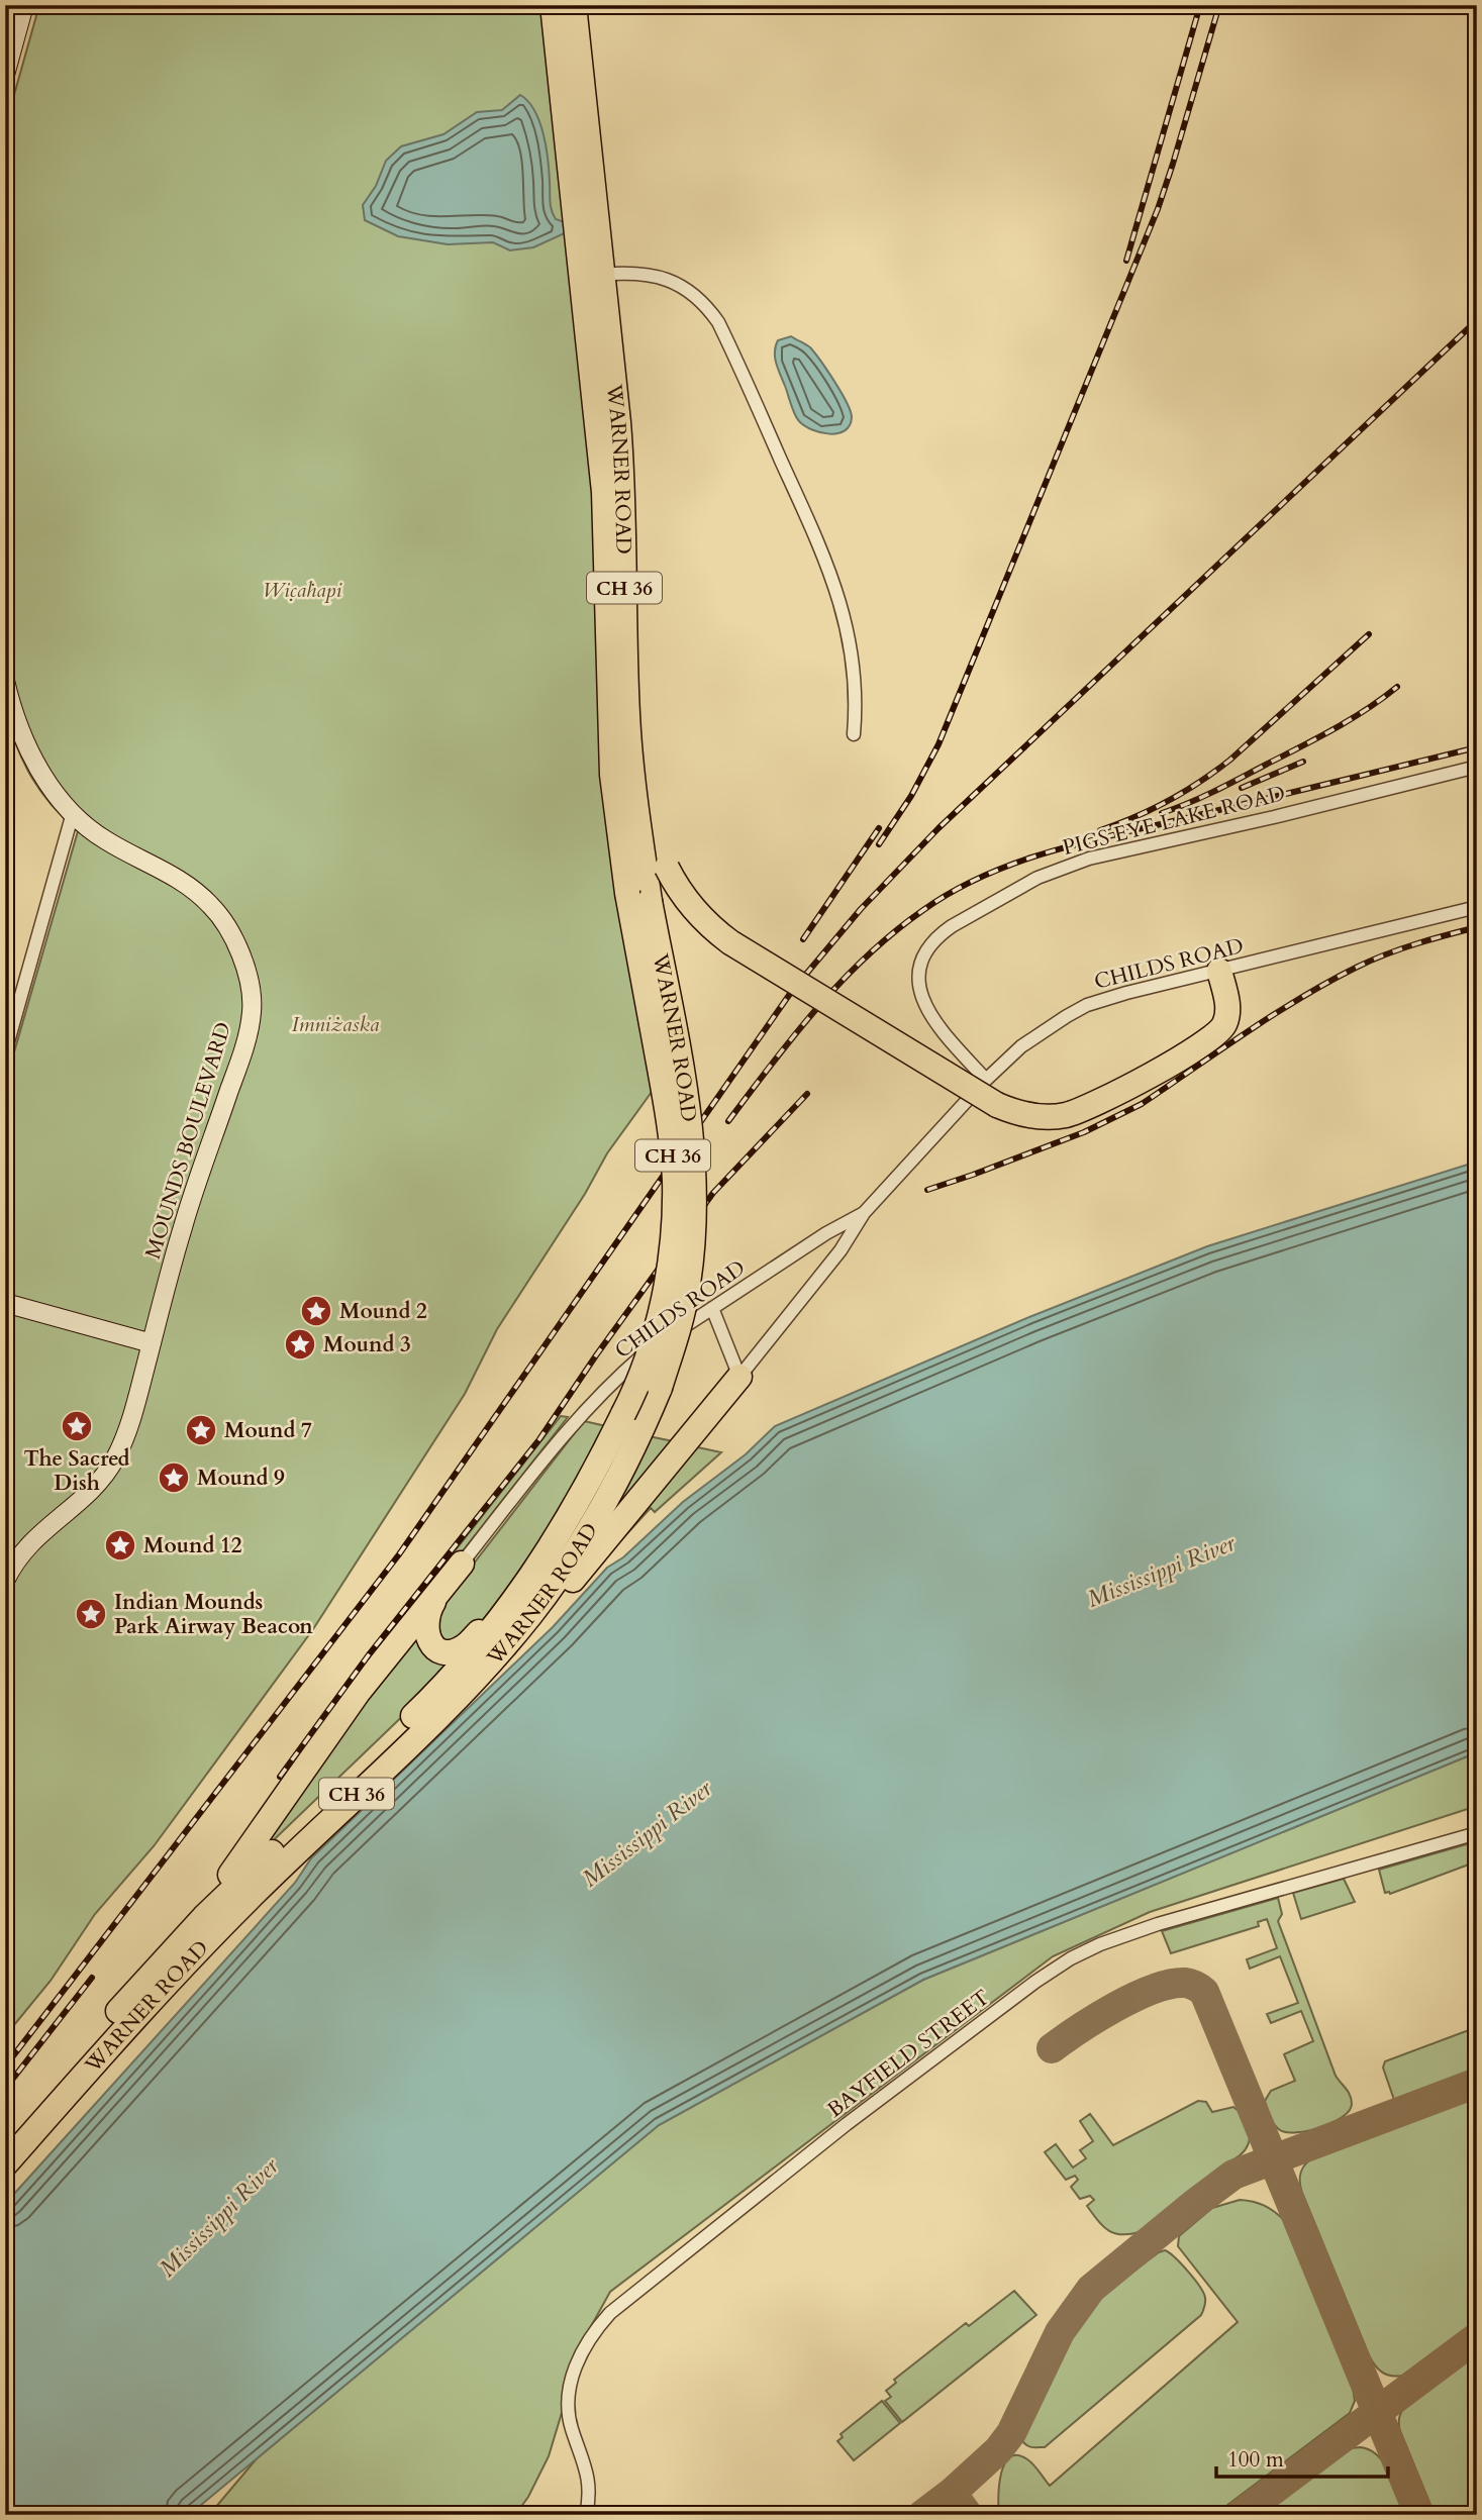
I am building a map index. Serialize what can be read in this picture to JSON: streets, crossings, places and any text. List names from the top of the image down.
{
  "streets": {
    "highway": ["WARNER ROAD", "CH 36"],
    "street": [
      "PIGS EYE LAKE ROAD",
      "CHILDS ROAD",
      "MOUNDS BOULEVARD",
      "BAYFIELD STREET"
    ]
  },
  "crossings": [
    ["PIGS EYE LAKE ROAD", "CHILDS ROAD"]
  ],
  "water": ["Mississippi River"],
  "parks": ["Wic̣aḣapi", "Imniżaska"],
  "places": {
    "place": [
      "Mound 2",
      "Mound 3",
      "The Sacred Dish",
      "Mound 7",
      "Mound 9",
      "Mound 12",
      "Indian Mounds Park Airway Beacon"
    ]
  },
  "scale_bar": "100 m"
}
